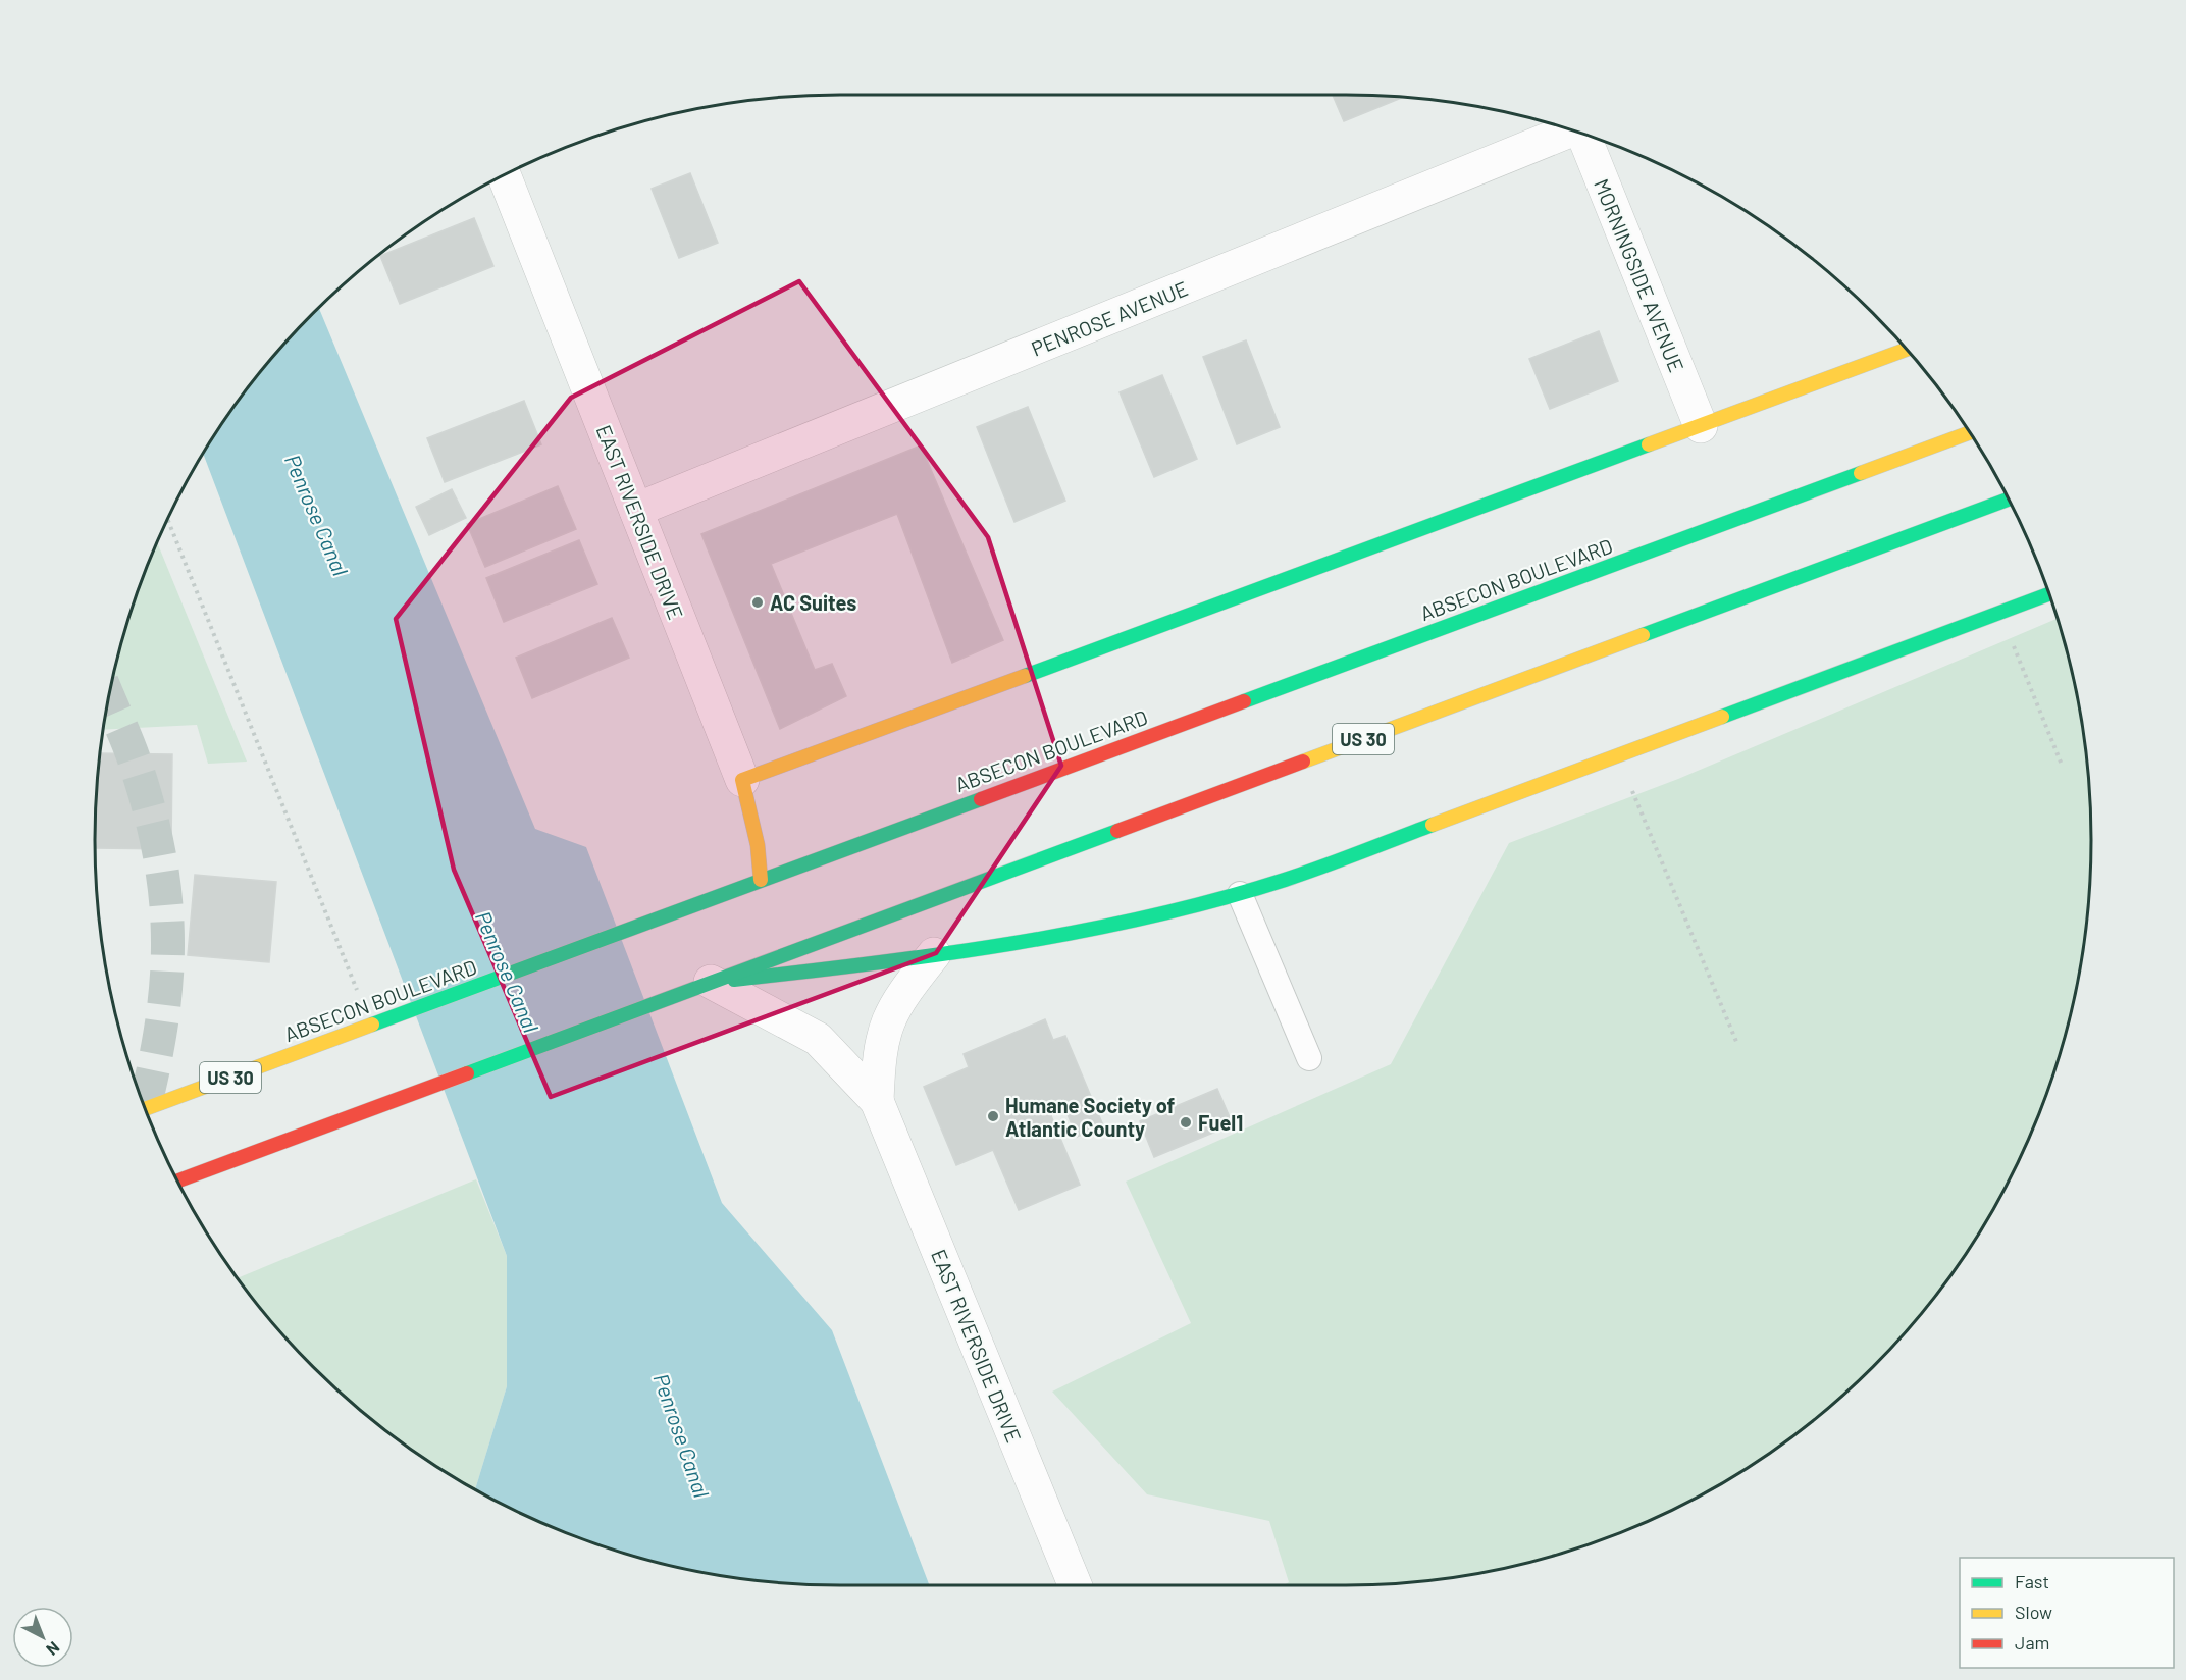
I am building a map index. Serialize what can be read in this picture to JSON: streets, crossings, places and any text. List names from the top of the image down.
{
  "streets": {
    "main road": ["EAST RIVERSIDE DRIVE", "ABSECON BOULEVARD", "US 30"],
    "street": ["MORNINGSIDE AVENUE", "PENROSE AVENUE"]
  },
  "crossings": [
    ["PENROSE AVENUE", "EAST RIVERSIDE DRIVE"],
    ["EAST RIVERSIDE DRIVE", "ABSECON BOULEVARD"],
    ["EAST RIVERSIDE DRIVE", "US 30"]
  ],
  "water": ["Penrose Canal"],
  "places": ["AC Suites", "Humane Society of Atlantic County", "Fuel1"],
  "legend": ["Fast", "Slow", "Jam"],
  "north": "bottom right"
}
